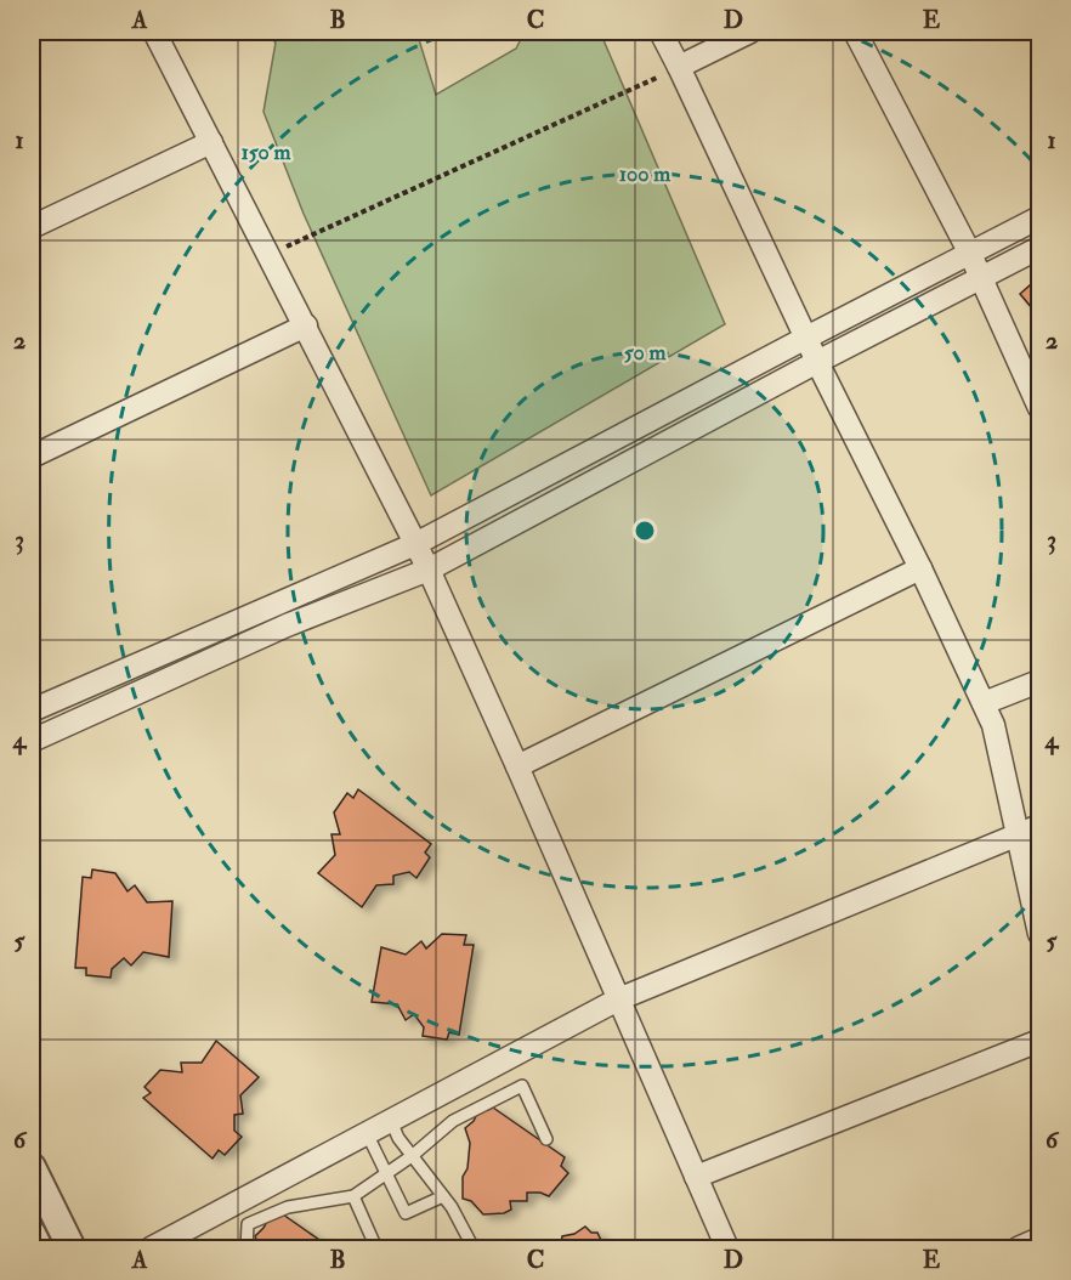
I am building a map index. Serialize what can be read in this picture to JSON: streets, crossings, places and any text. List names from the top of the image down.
{
  "grid": {
    "columns": [
      "A",
      "B",
      "C",
      "D",
      "E"
    ],
    "rows": [
      "1",
      "2",
      "3",
      "4",
      "5",
      "6"
    ]
  },
  "rings": ["150 m", "100 m", "50 m"]
}
